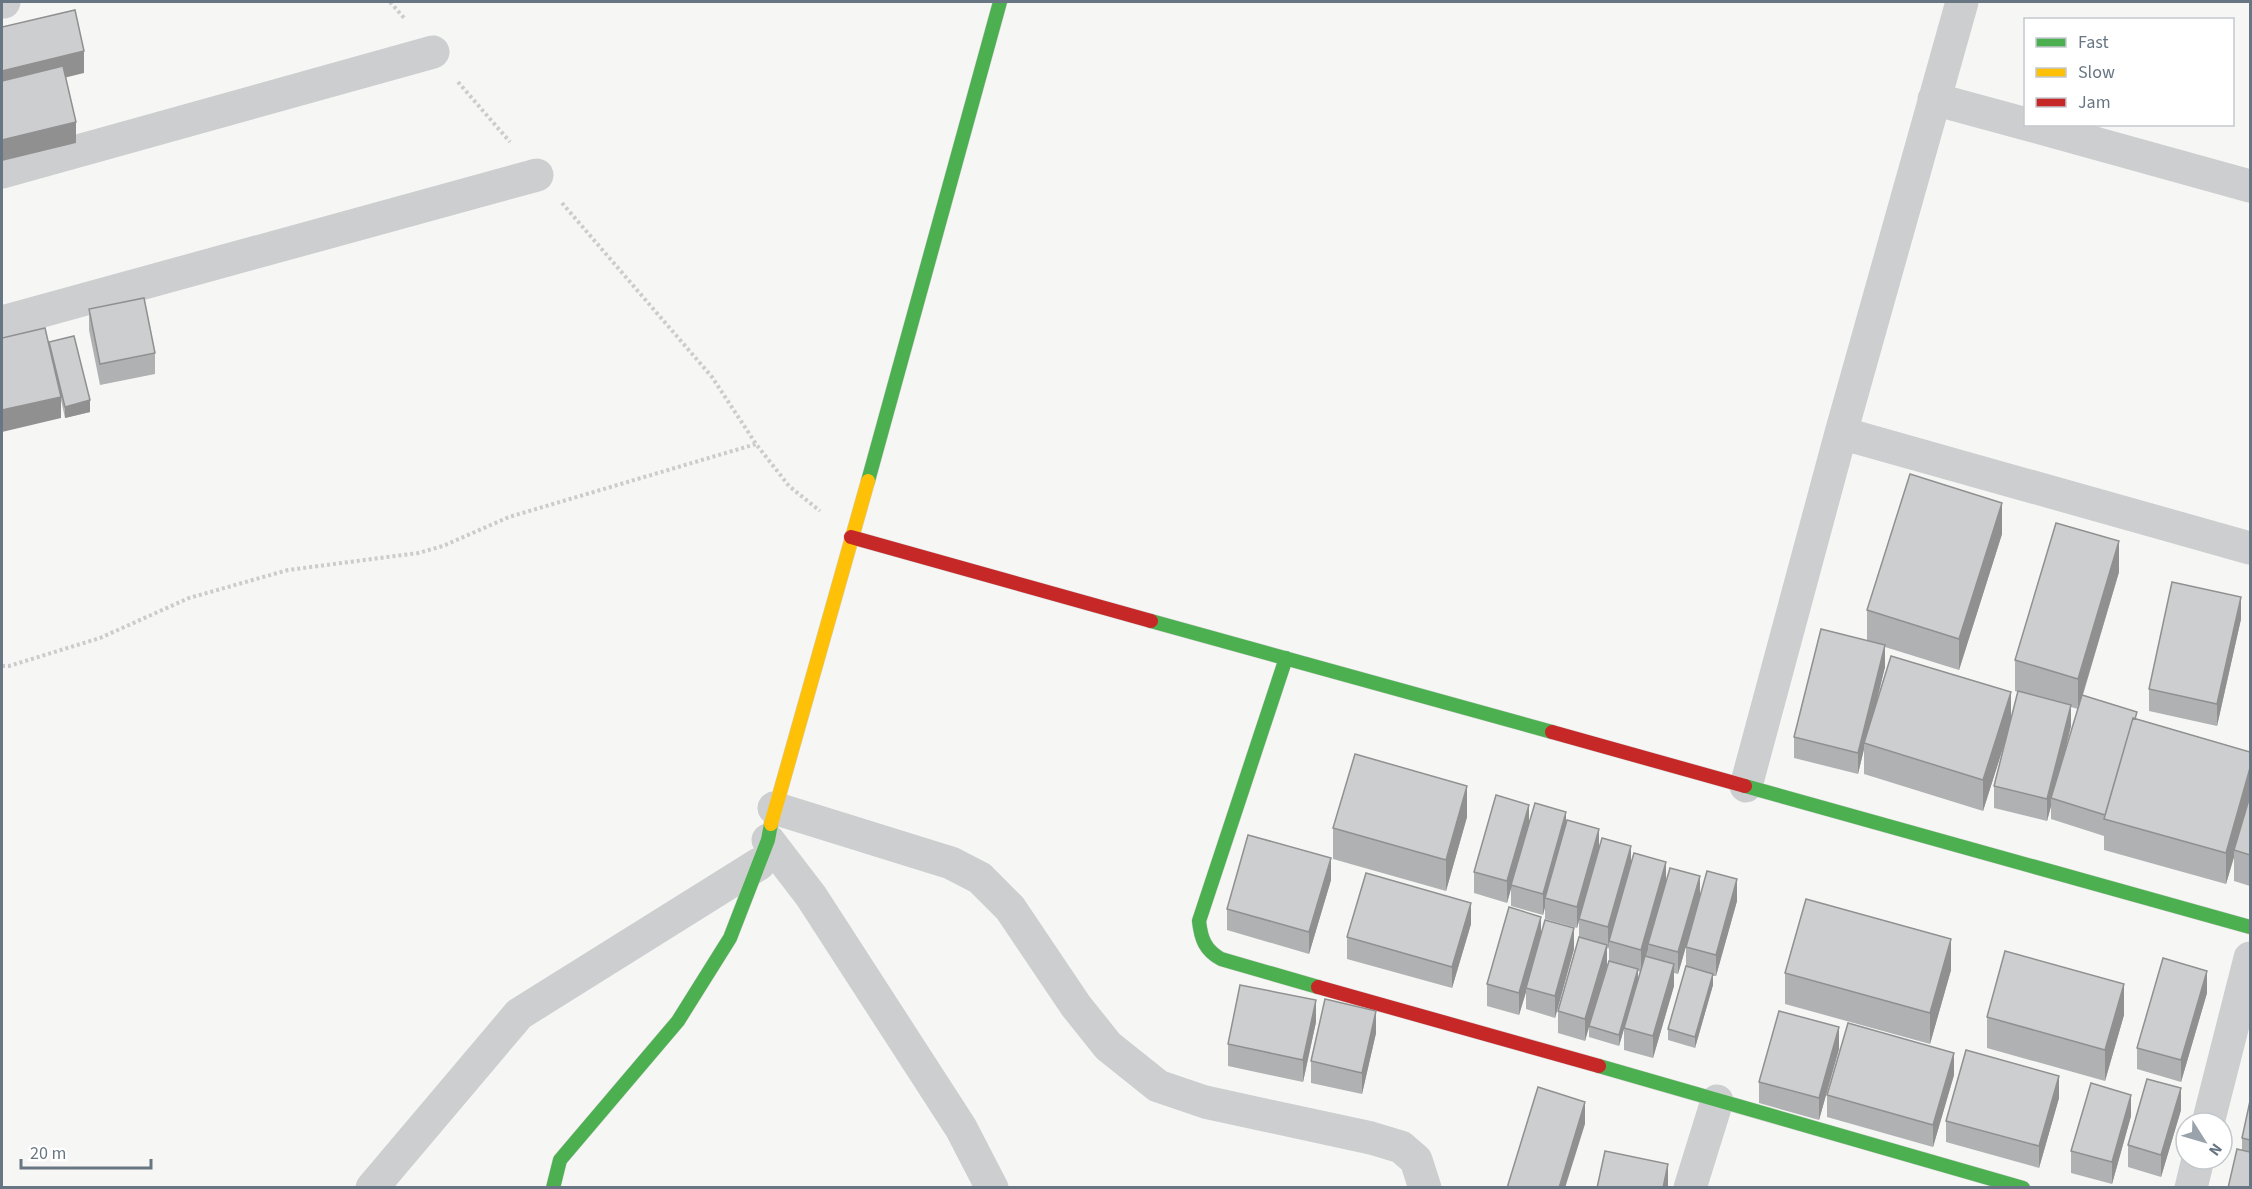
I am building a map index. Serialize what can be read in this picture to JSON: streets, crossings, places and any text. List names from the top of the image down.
{
  "legend": ["Fast", "Slow", "Jam"],
  "scale_bar": "20 m",
  "north": "bottom right"
}
